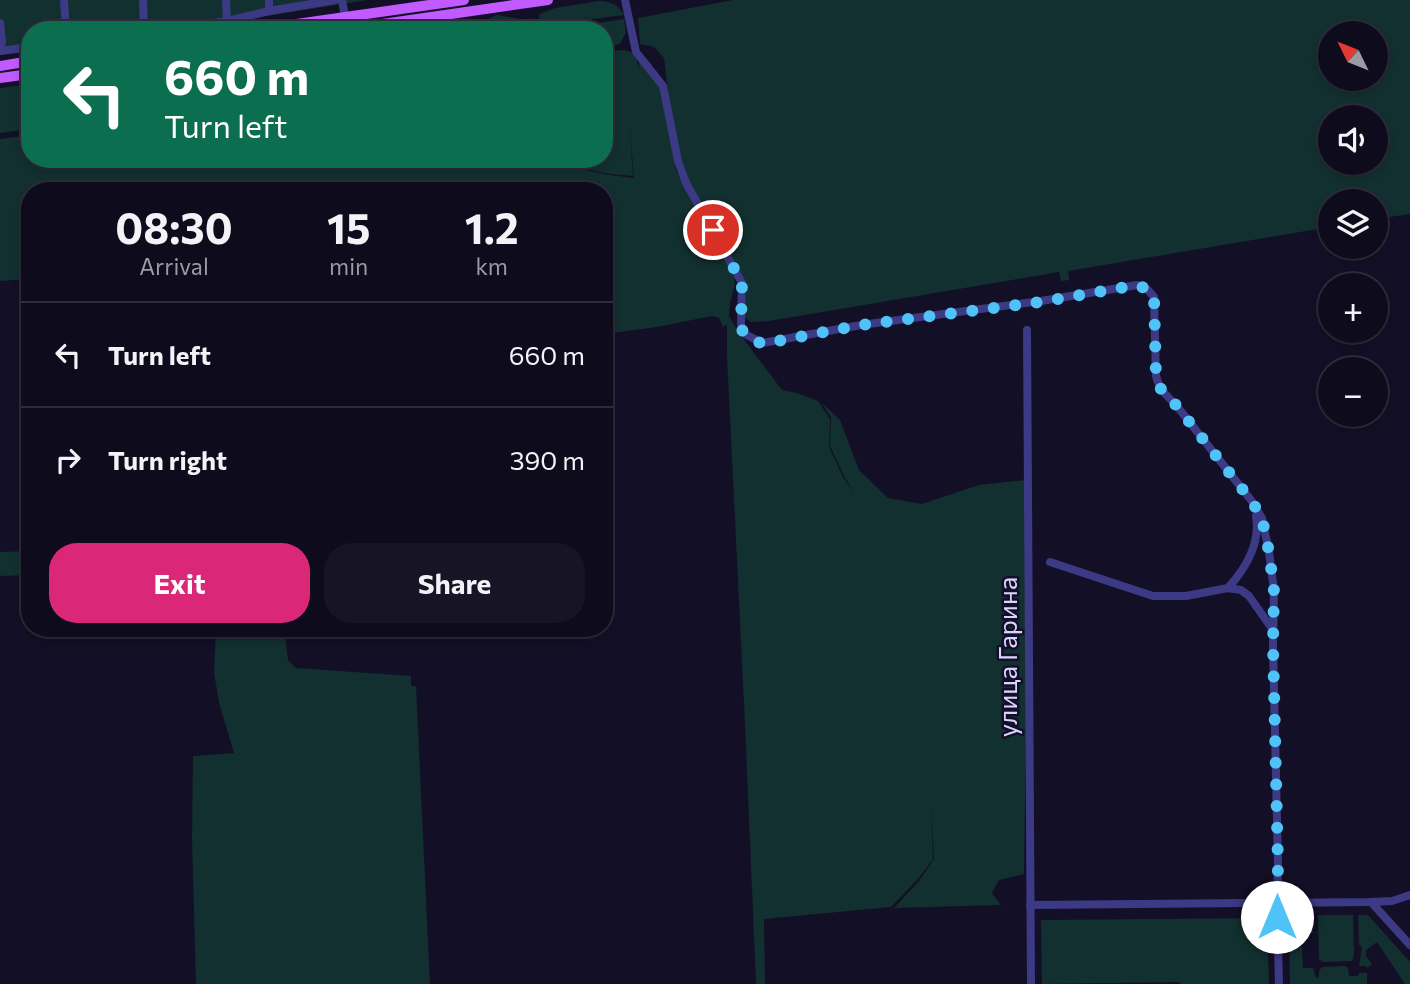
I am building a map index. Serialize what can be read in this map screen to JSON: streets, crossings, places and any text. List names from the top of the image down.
{
  "streets": {
    "street": ["улица Гарина"]
  },
  "north": "top left",
  "page": {
    "map_buttons": ["+", "−"],
    "turn": ["660 m", "Turn left"],
    "eta": [
      "08:30",
      "Arrival",
      "15",
      "min",
      "1.2",
      "km"
    ],
    "list": [
      {
        "name": "Turn left",
        "value": "660 m"
      },
      {
        "name": "Turn right",
        "value": "390 m"
      }
    ],
    "buttons": ["Exit", "Share"]
  }
}
